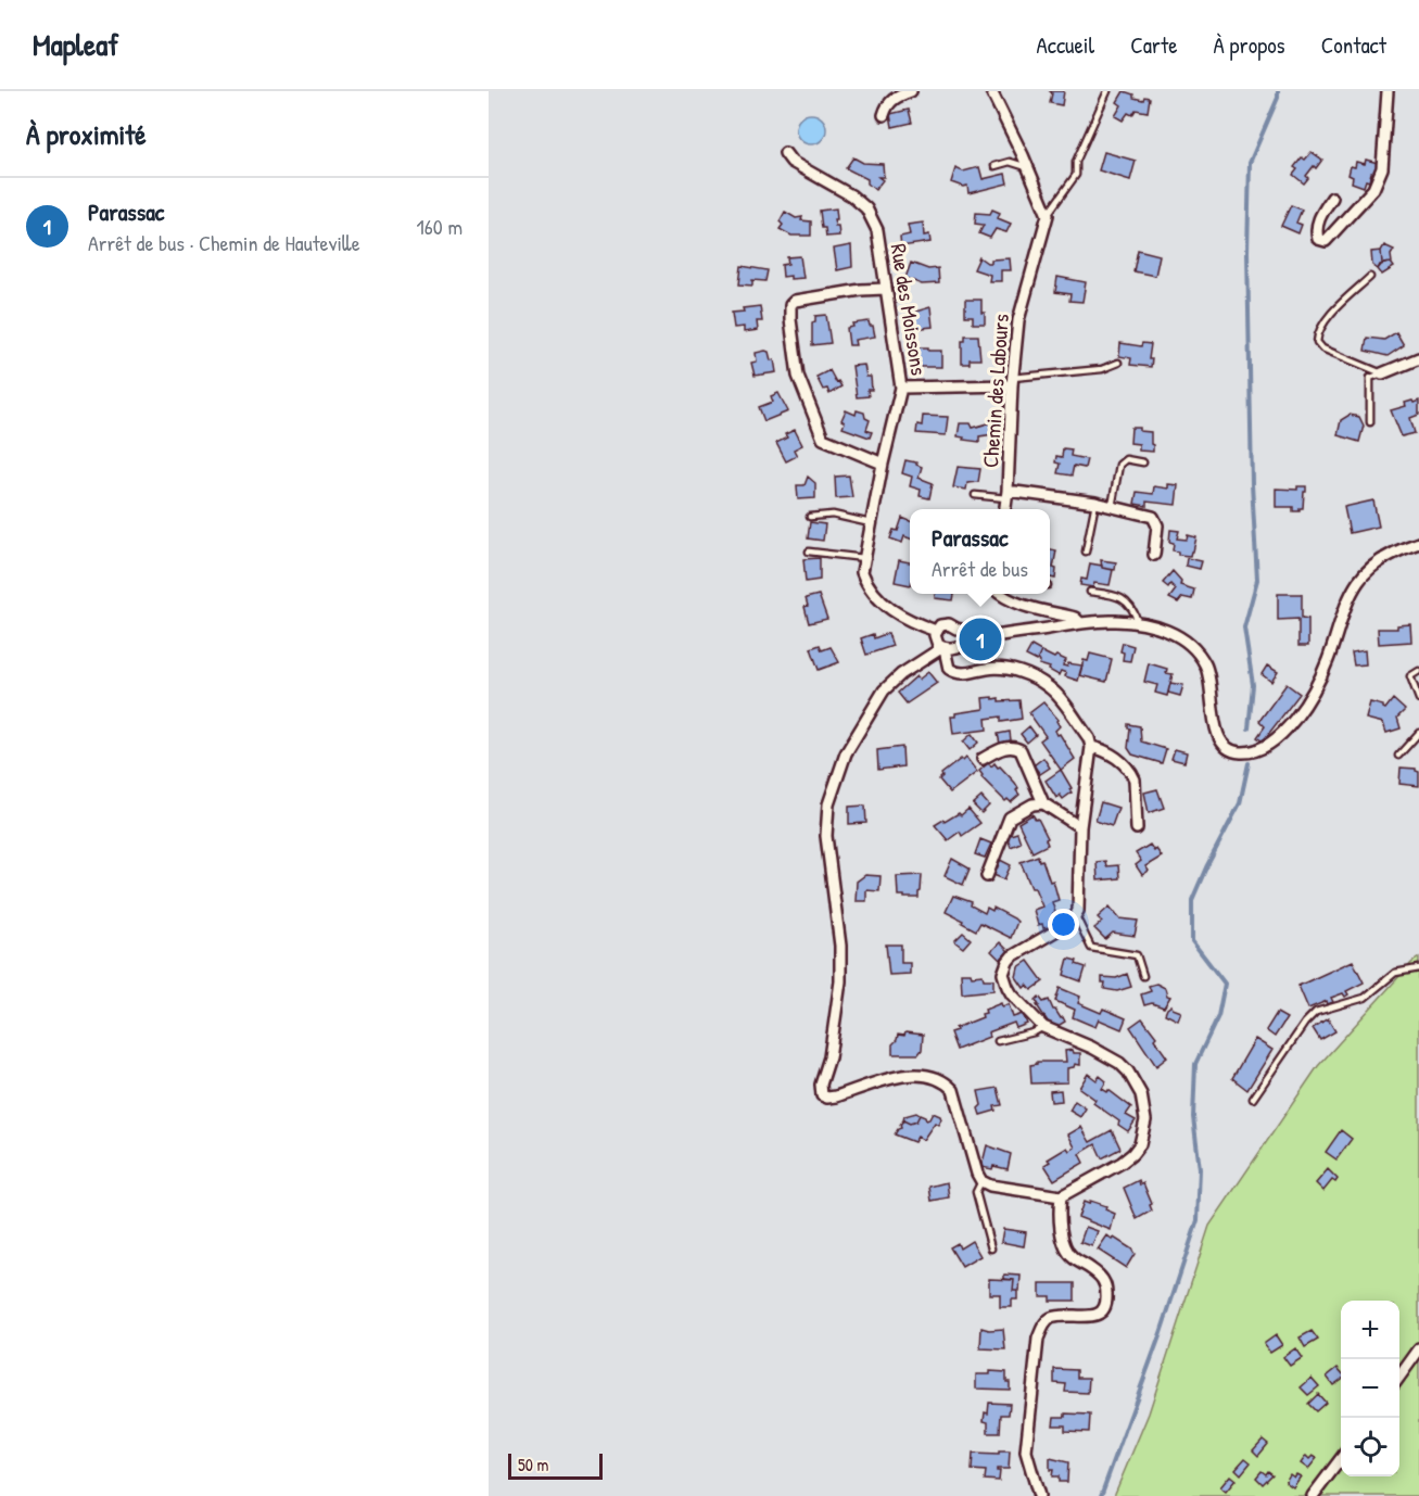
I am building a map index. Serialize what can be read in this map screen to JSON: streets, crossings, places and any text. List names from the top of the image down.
{
  "streets": {
    "street": ["Rue des Moissons", "Chemin des Labours"]
  },
  "scale_bar": "50 m",
  "page": {
    "header": "Mapleaf",
    "nav": [
      "Accueil",
      "Carte",
      "À propos",
      "Contact"
    ],
    "heading": "À proximité",
    "list": [
      {
        "mark": "1",
        "name": "Parassac",
        "note": "Arrêt de bus · Chemin de Hauteville",
        "value": "160 m"
      }
    ],
    "popup": ["Parassac", "Arrêt de bus"],
    "pins": "1",
    "map_buttons": ["+", "−"],
    "scale": "50 m"
  }
}
